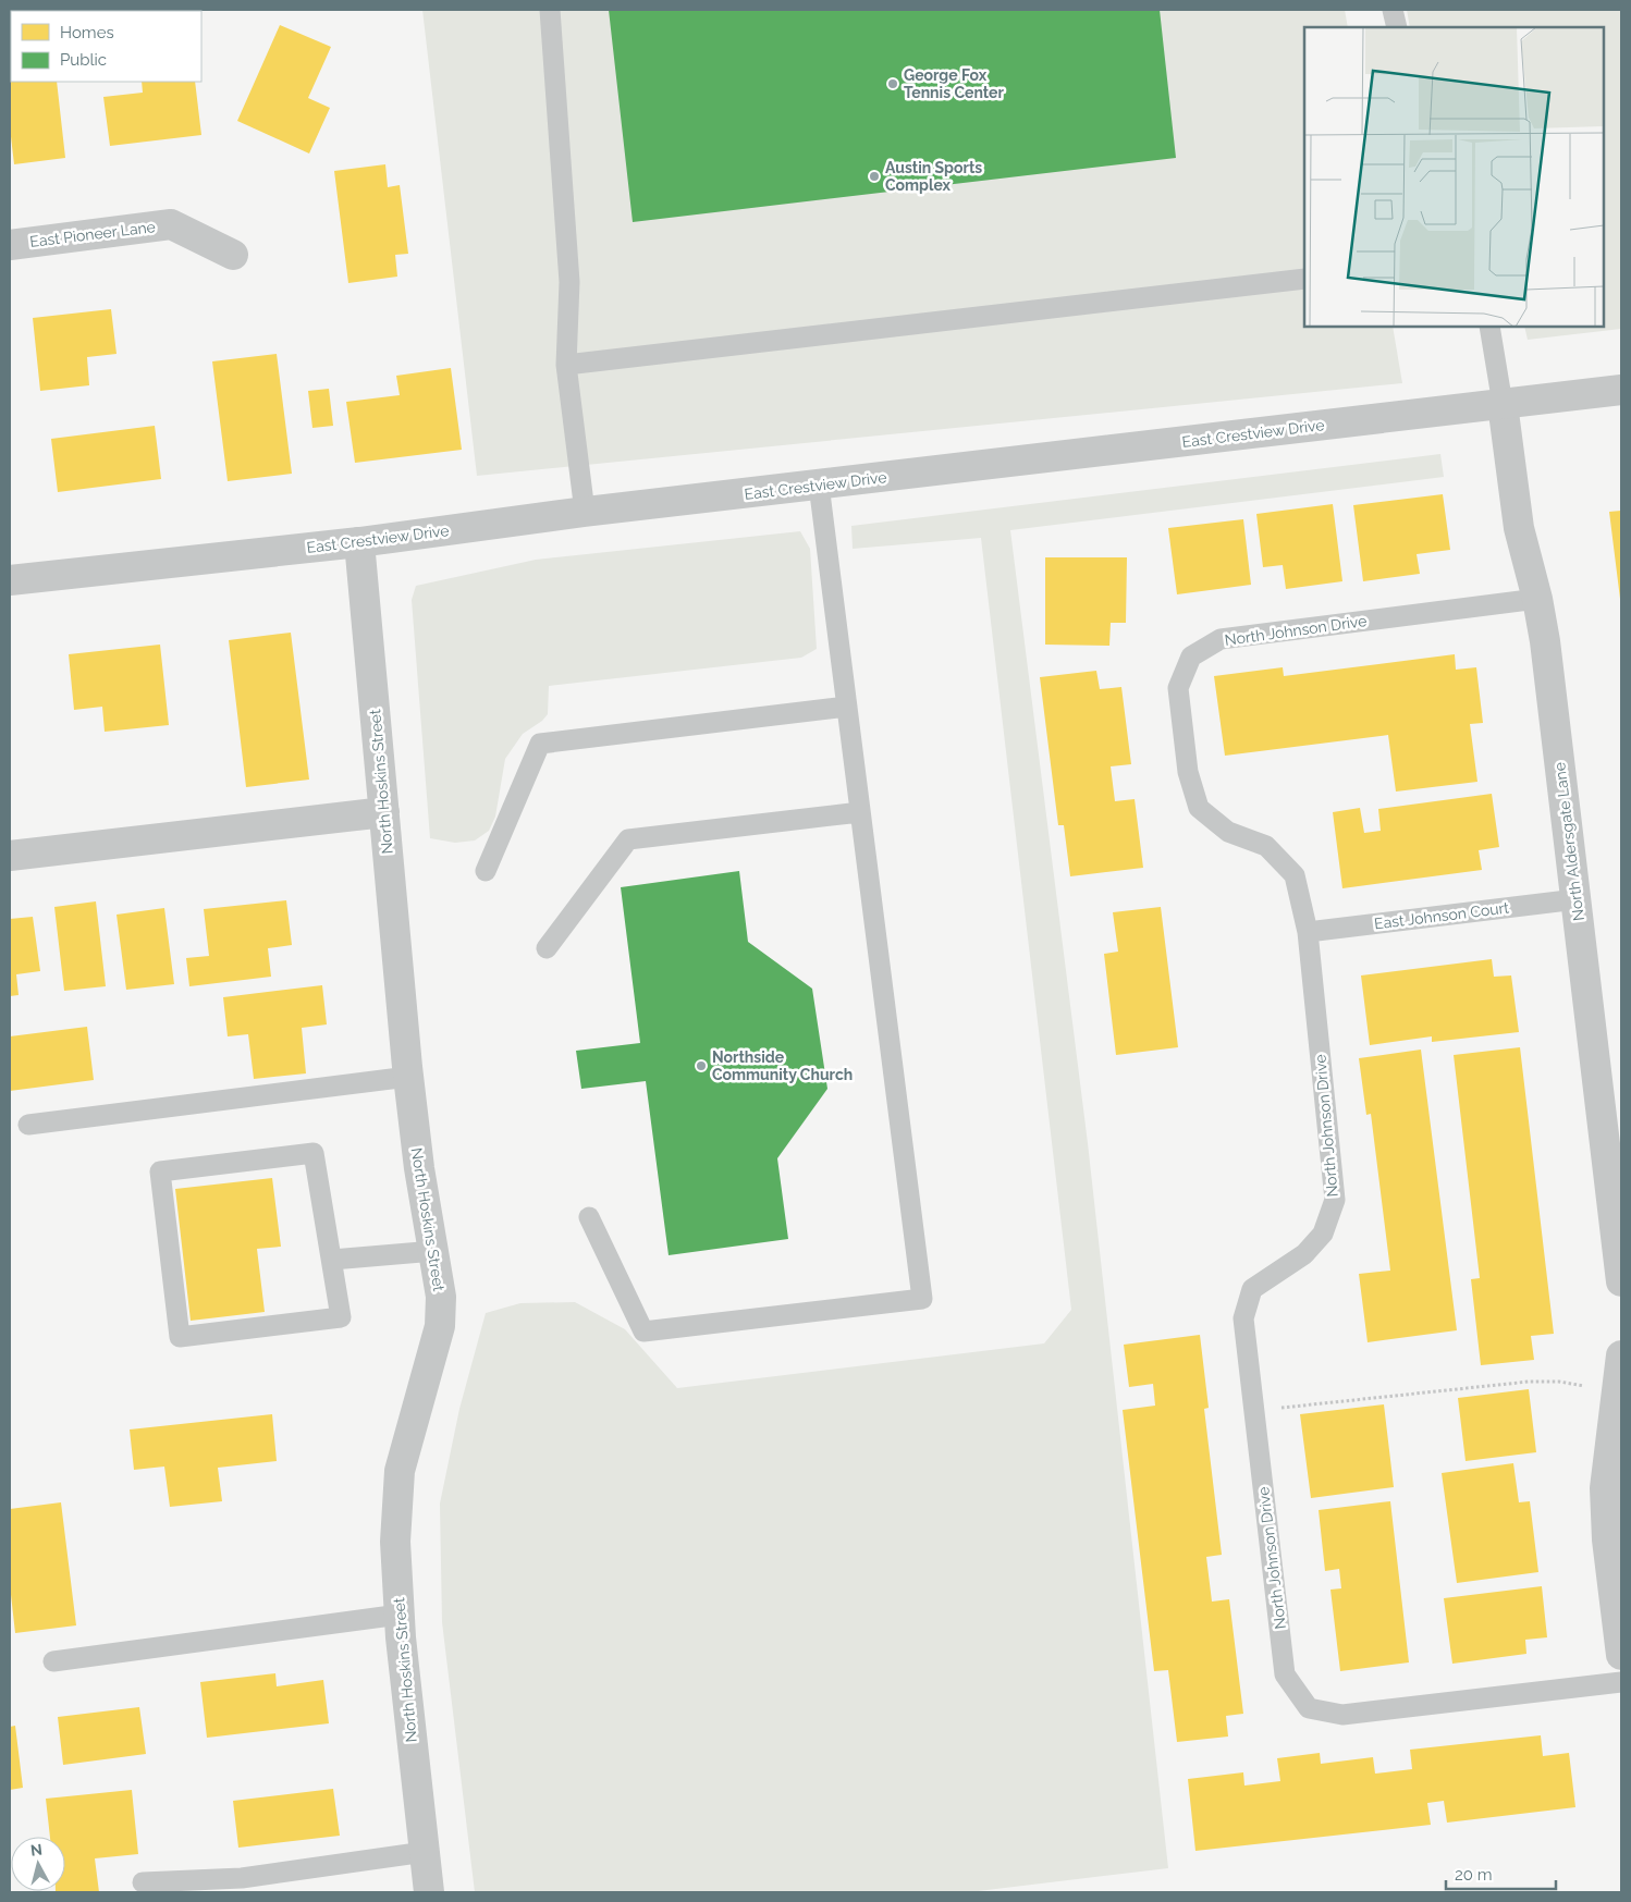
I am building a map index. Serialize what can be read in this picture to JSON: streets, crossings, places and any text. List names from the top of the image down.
{
  "streets": {
    "street": [
      "East Pioneer Lane",
      "East Crestview Drive",
      "North Hoskins Street",
      "North Aldersgate Lane"
    ],
    "lane": ["North Johnson Drive", "East Johnson Court"]
  },
  "crossings": [
    ["East Crestview Drive", "North Hoskins Street"],
    ["East Crestview Drive", "North Aldersgate Lane"],
    ["North Johnson Drive", "North Aldersgate Lane"],
    ["North Johnson Drive", "East Johnson Court"],
    ["North Aldersgate Lane", "East Johnson Court"]
  ],
  "places": ["George Fox Tennis Center", "Austin Sports Complex", "Northside Community Church"],
  "legend": ["Homes", "Public"],
  "scale_bar": "20 m",
  "north": "top"
}
